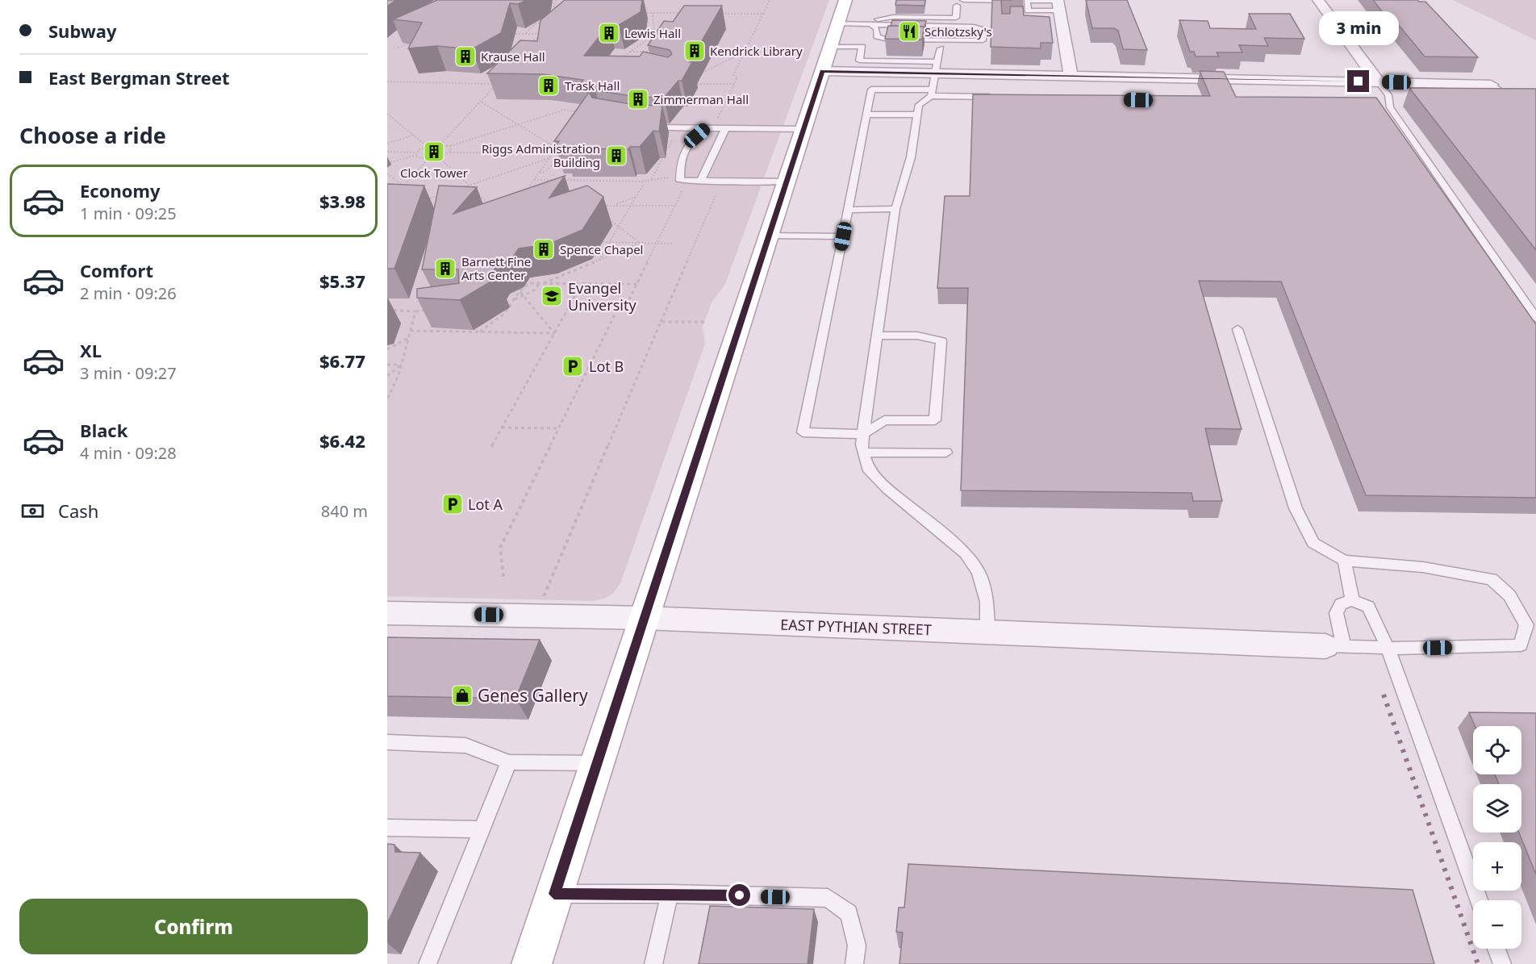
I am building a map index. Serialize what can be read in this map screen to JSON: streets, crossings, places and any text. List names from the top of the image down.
{
  "streets": {
    "street": ["EAST PYTHIAN STREET"]
  },
  "places": {
    "restaurant": ["Schlotzsky's"],
    "building": [
      "Lewis Hall",
      "Kendrick Library",
      "Krause Hall",
      "Trask Hall",
      "Zimmerman Hall",
      "Clock Tower",
      "Riggs Administration Building",
      "Spence Chapel",
      "Barnett Fine Arts Center"
    ],
    "school or university": ["Evangel University"],
    "parking": ["Lot B", "Lot A"],
    "shop": ["Genes Gallery"]
  },
  "page": {
    "banner": ["Subway", "East Bergman Street"],
    "bubble": "3 min",
    "heading": "Choose a ride",
    "list": [
      {
        "name": "Economy",
        "note": "1 min · 09:25",
        "value": "$3.98"
      },
      {
        "name": "Comfort",
        "note": "2 min · 09:26",
        "value": "$5.37"
      },
      {
        "name": "XL",
        "note": "3 min · 09:27",
        "value": "$6.77"
      },
      {
        "name": "Black",
        "note": "4 min · 09:28",
        "value": "$6.42"
      }
    ],
    "pay": ["Cash", "840 m"],
    "map_buttons": ["+", "−"],
    "buttons": "Confirm"
  }
}
